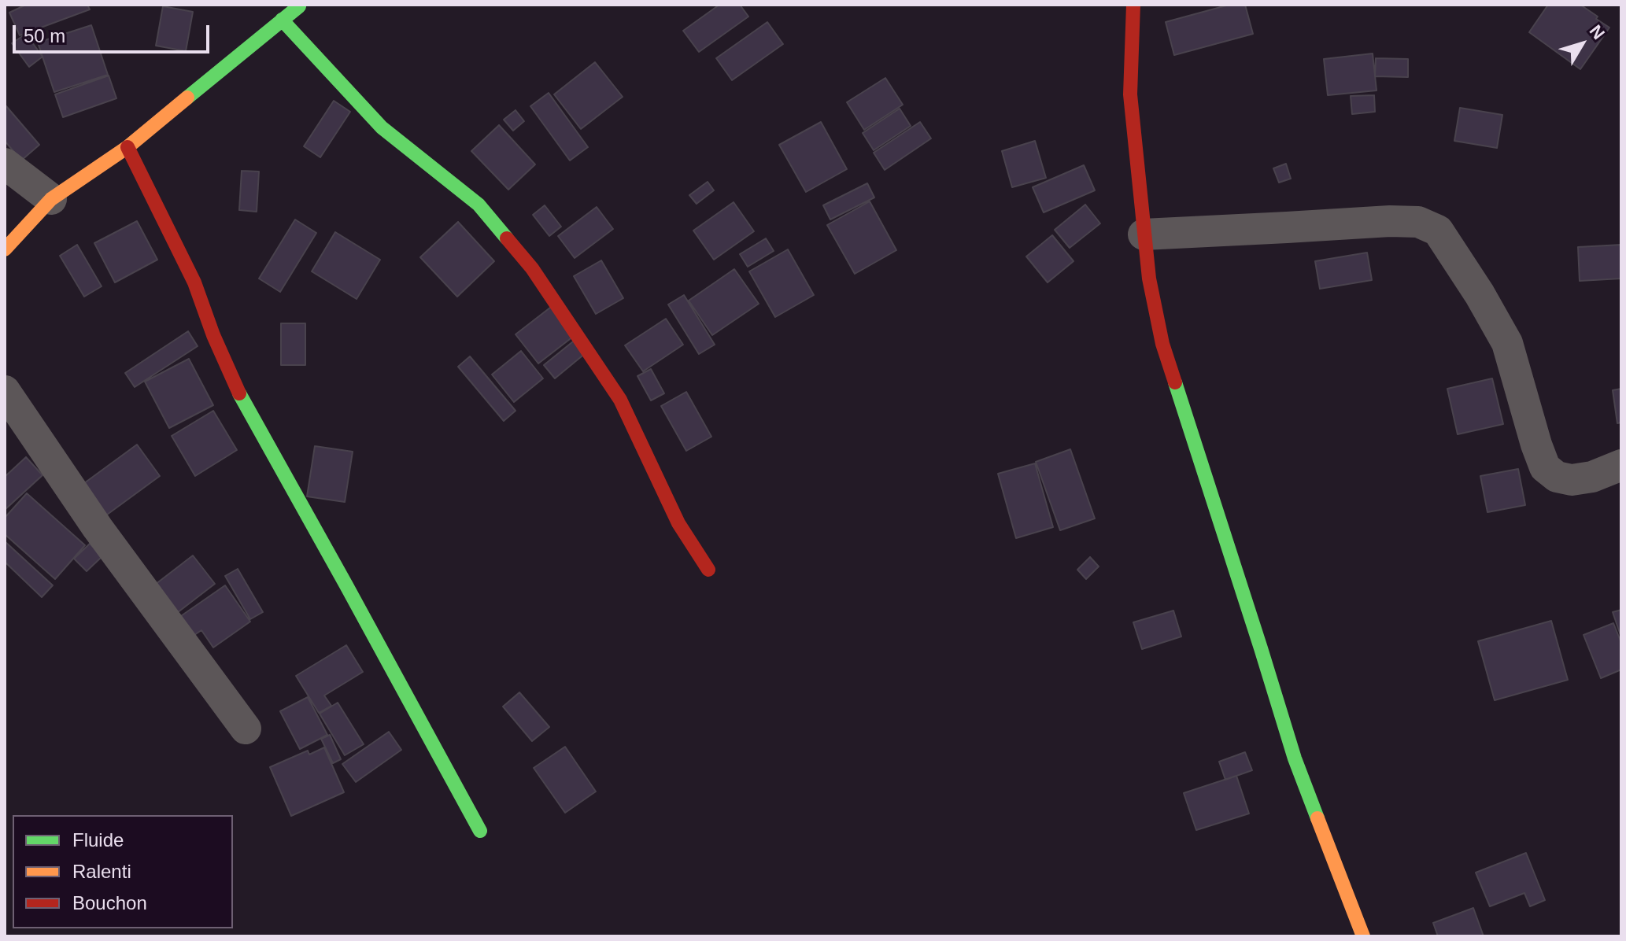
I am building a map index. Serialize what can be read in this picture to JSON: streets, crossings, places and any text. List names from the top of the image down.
{
  "legend": ["Fluide", "Ralenti", "Bouchon"],
  "scale_bar": "50 m",
  "north": "top right"
}
